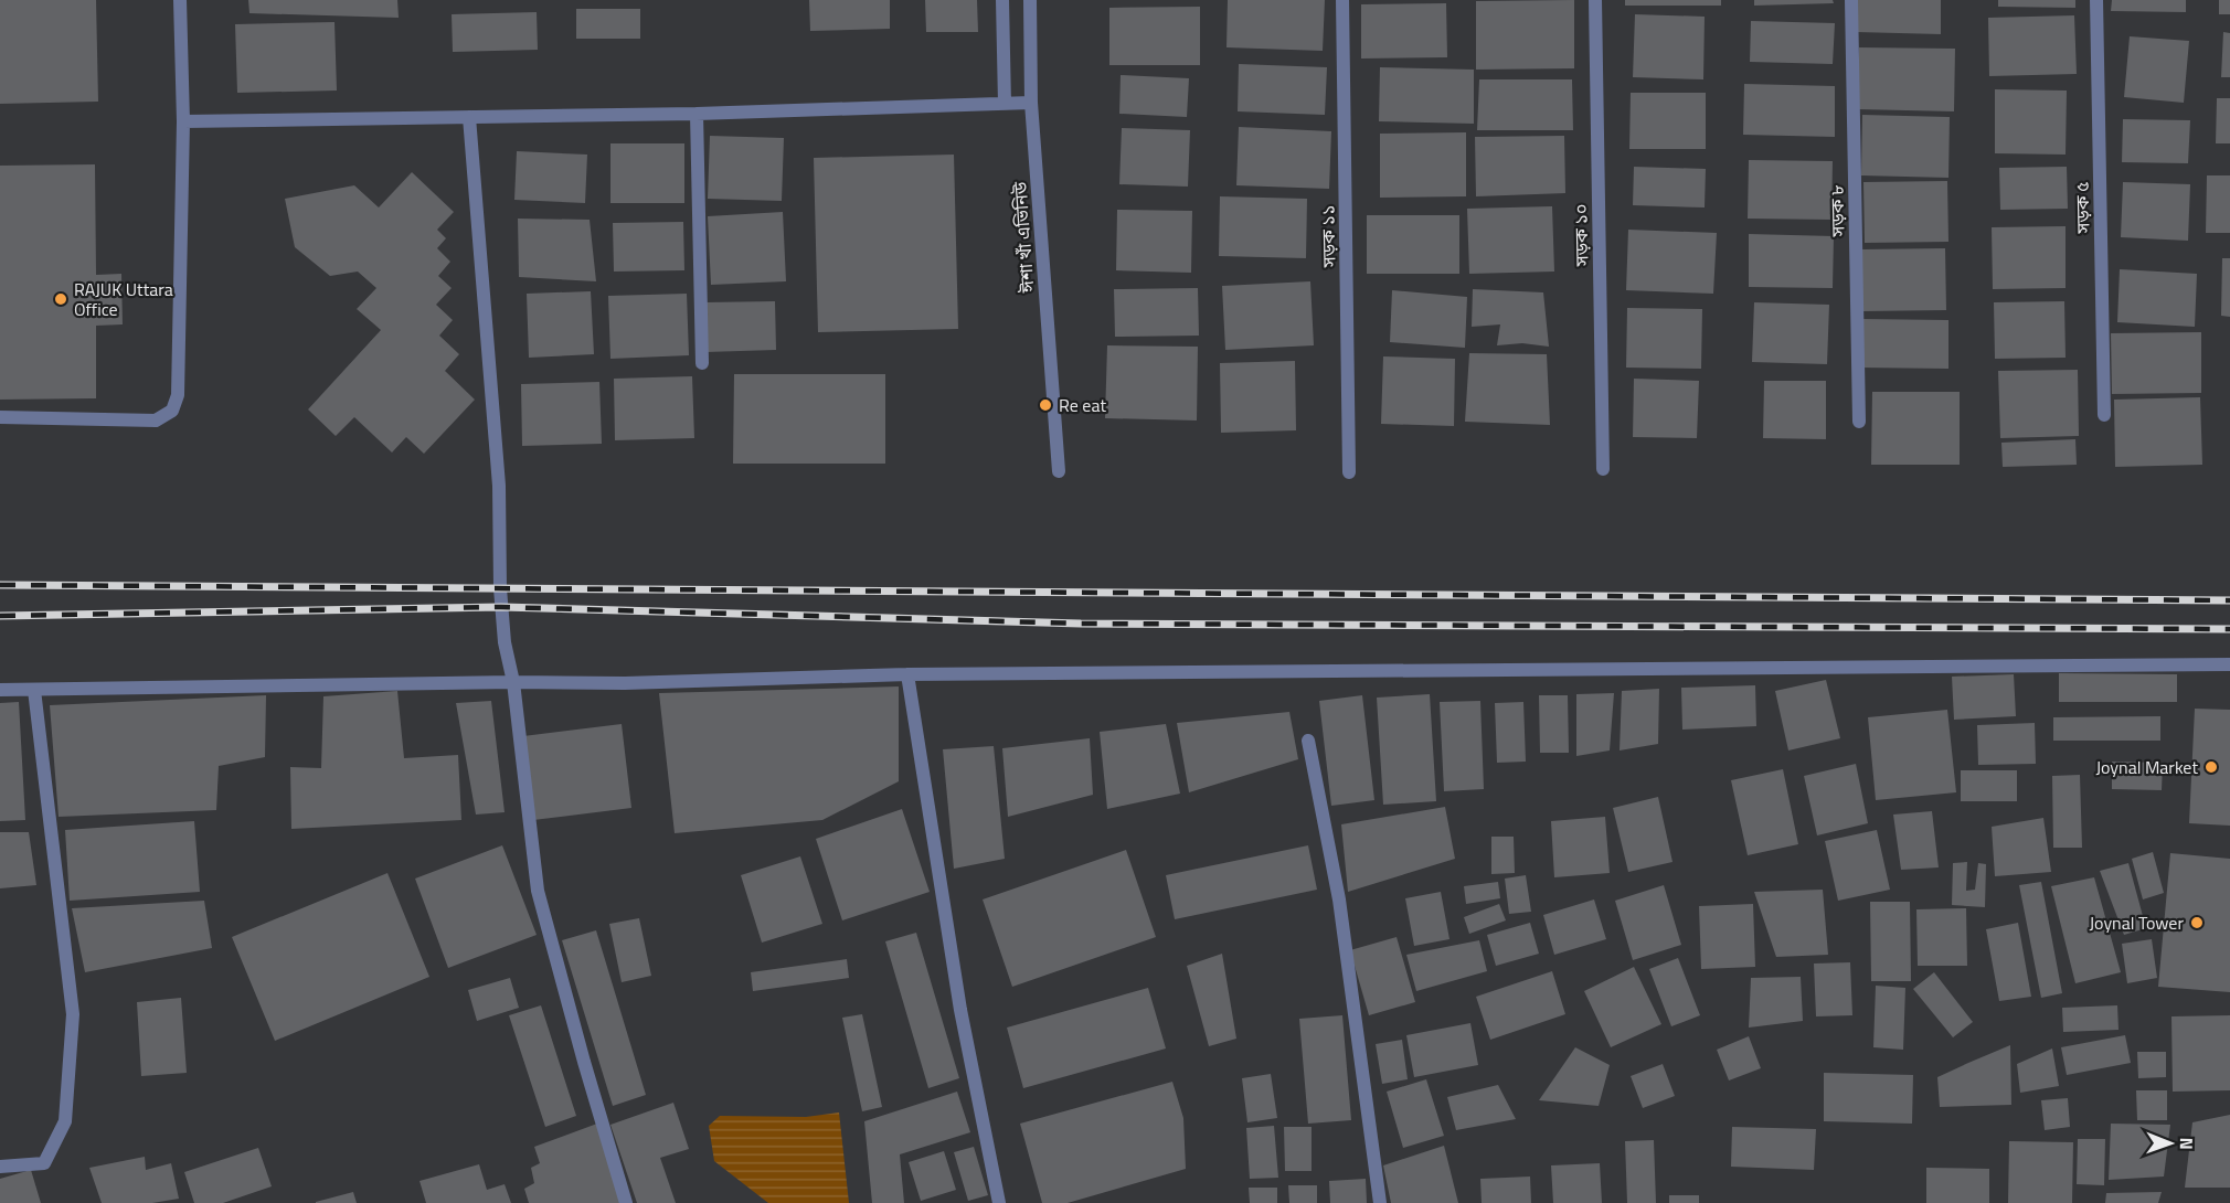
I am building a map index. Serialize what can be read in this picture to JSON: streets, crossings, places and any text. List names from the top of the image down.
{
  "streets": {
    "street": [
      "সড়ক ৫",
      "সড়ক ৮",
      "সড়ক ১০",
      "সড়ক ১১",
      "ঈশা খাঁ এভিনিউ"
    ]
  },
  "places": [
    "RAJUK Uttara Office",
    "Re eat",
    "Joynal Market",
    "Joynal Tower"
  ],
  "north": "right"
}
